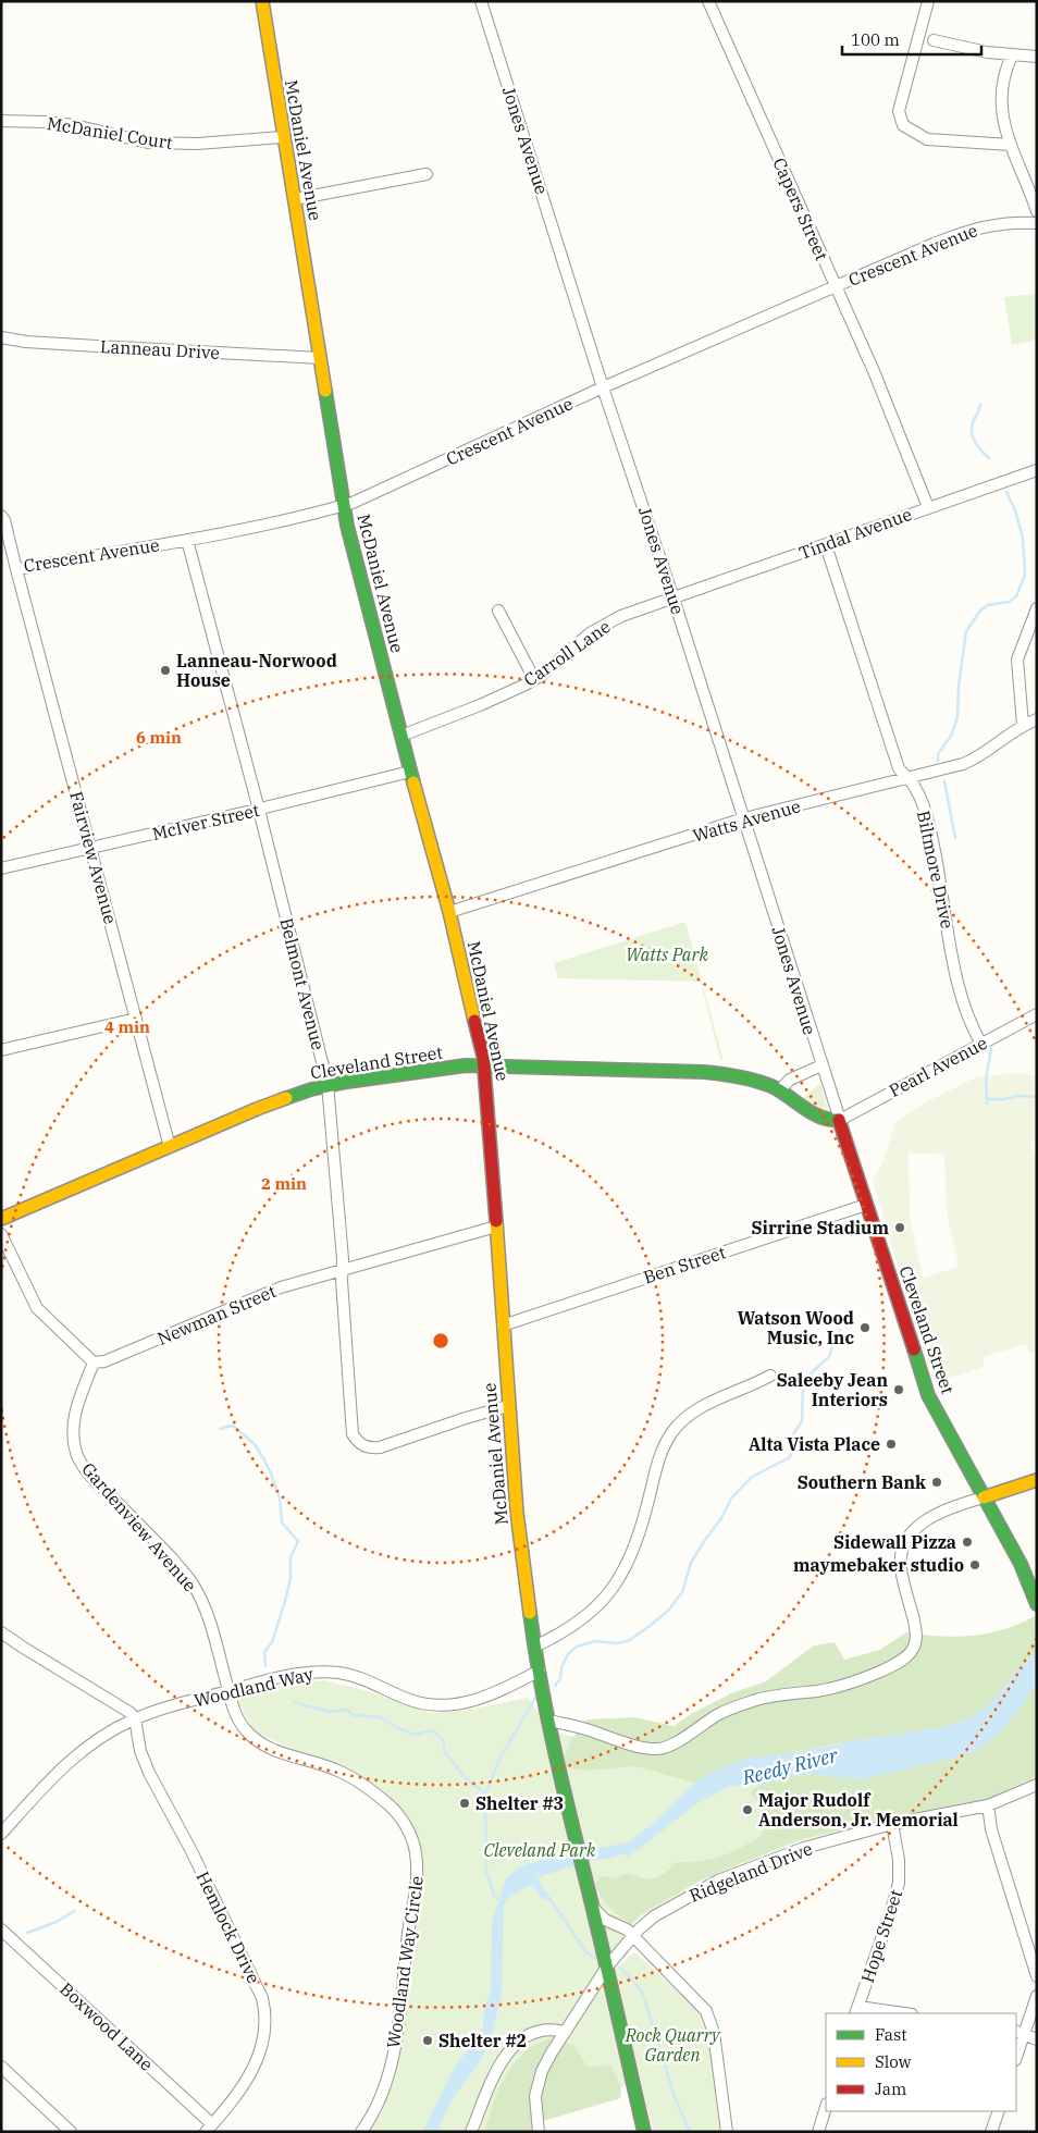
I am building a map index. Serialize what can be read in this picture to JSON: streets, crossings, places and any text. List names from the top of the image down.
{
  "streets": {
    "street": [
      "McDaniel Court",
      "Jones Avenue",
      "McDaniel Avenue",
      "Capers Street",
      "Crescent Avenue",
      "Lanneau Drive",
      "Tindal Avenue",
      "Carroll Lane",
      "Watts Avenue",
      "McIver Street",
      "Fairview Avenue",
      "Biltmore Drive",
      "Belmont Avenue",
      "Cleveland Street",
      "Pearl Avenue",
      "Ben Street",
      "Newman Street",
      "Gardenview Avenue",
      "Woodland Way",
      "Ridgeland Drive",
      "Hemlock Drive",
      "Hope Street",
      "Woodland Way Circle",
      "Boxwood Lane"
    ]
  },
  "crossings": [
    ["McDaniel Court", "McDaniel Avenue"],
    ["Jones Avenue", "Crescent Avenue"],
    ["Jones Avenue", "Tindal Avenue"],
    ["Jones Avenue", "Carroll Lane"],
    ["Jones Avenue", "Watts Avenue"],
    ["Jones Avenue", "Cleveland Street"],
    ["Jones Avenue", "Pearl Avenue"],
    ["McDaniel Avenue", "Crescent Avenue"],
    ["McDaniel Avenue", "Lanneau Drive"],
    ["McDaniel Avenue", "Carroll Lane"],
    ["McDaniel Avenue", "Watts Avenue"],
    ["McDaniel Avenue", "McIver Street"],
    ["McDaniel Avenue", "Belmont Avenue"],
    ["McDaniel Avenue", "Cleveland Street"],
    ["McDaniel Avenue", "Ben Street"],
    ["McDaniel Avenue", "Newman Street"],
    ["McDaniel Avenue", "Woodland Way"],
    ["McDaniel Avenue", "Ridgeland Drive"],
    ["Capers Street", "Crescent Avenue"],
    ["Capers Street", "Tindal Avenue"],
    ["Crescent Avenue", "Fairview Avenue"],
    ["Crescent Avenue", "Belmont Avenue"],
    ["Tindal Avenue", "Carroll Lane"],
    ["Tindal Avenue", "Biltmore Drive"],
    ["Watts Avenue", "Biltmore Drive"],
    ["McIver Street", "Fairview Avenue"],
    ["McIver Street", "Belmont Avenue"],
    ["Fairview Avenue", "Cleveland Street"],
    ["Biltmore Drive", "Pearl Avenue"],
    ["Belmont Avenue", "Cleveland Street"],
    ["Belmont Avenue", "Newman Street"],
    ["Cleveland Street", "Pearl Avenue"],
    ["Cleveland Street", "Ben Street"],
    ["Newman Street", "Gardenview Avenue"],
    ["Gardenview Avenue", "Woodland Way"],
    ["Gardenview Avenue", "Woodland Way Circle"],
    ["Woodland Way", "Hemlock Drive"],
    ["Woodland Way", "Woodland Way Circle"],
    ["Ridgeland Drive", "Hope Street"],
    ["Hemlock Drive", "Boxwood Lane"]
  ],
  "water": ["Reedy River"],
  "parks": ["Watts Park", "Cleveland Park", "Rock Quarry Garden"],
  "places": [
    "Lanneau-Norwood House",
    "Sirrine Stadium",
    "Watson Wood Music, Inc",
    "Saleeby Jean Interiors",
    "Alta Vista Place",
    "Southern Bank",
    "Sidewall Pizza",
    "maymebaker studio",
    "Shelter #3",
    "Major Rudolf Anderson, Jr. Memorial",
    "Shelter #2"
  ],
  "legend": ["Fast", "Slow", "Jam"],
  "scale_bar": "100 m",
  "rings": ["6 min", "4 min", "2 min"]
}
